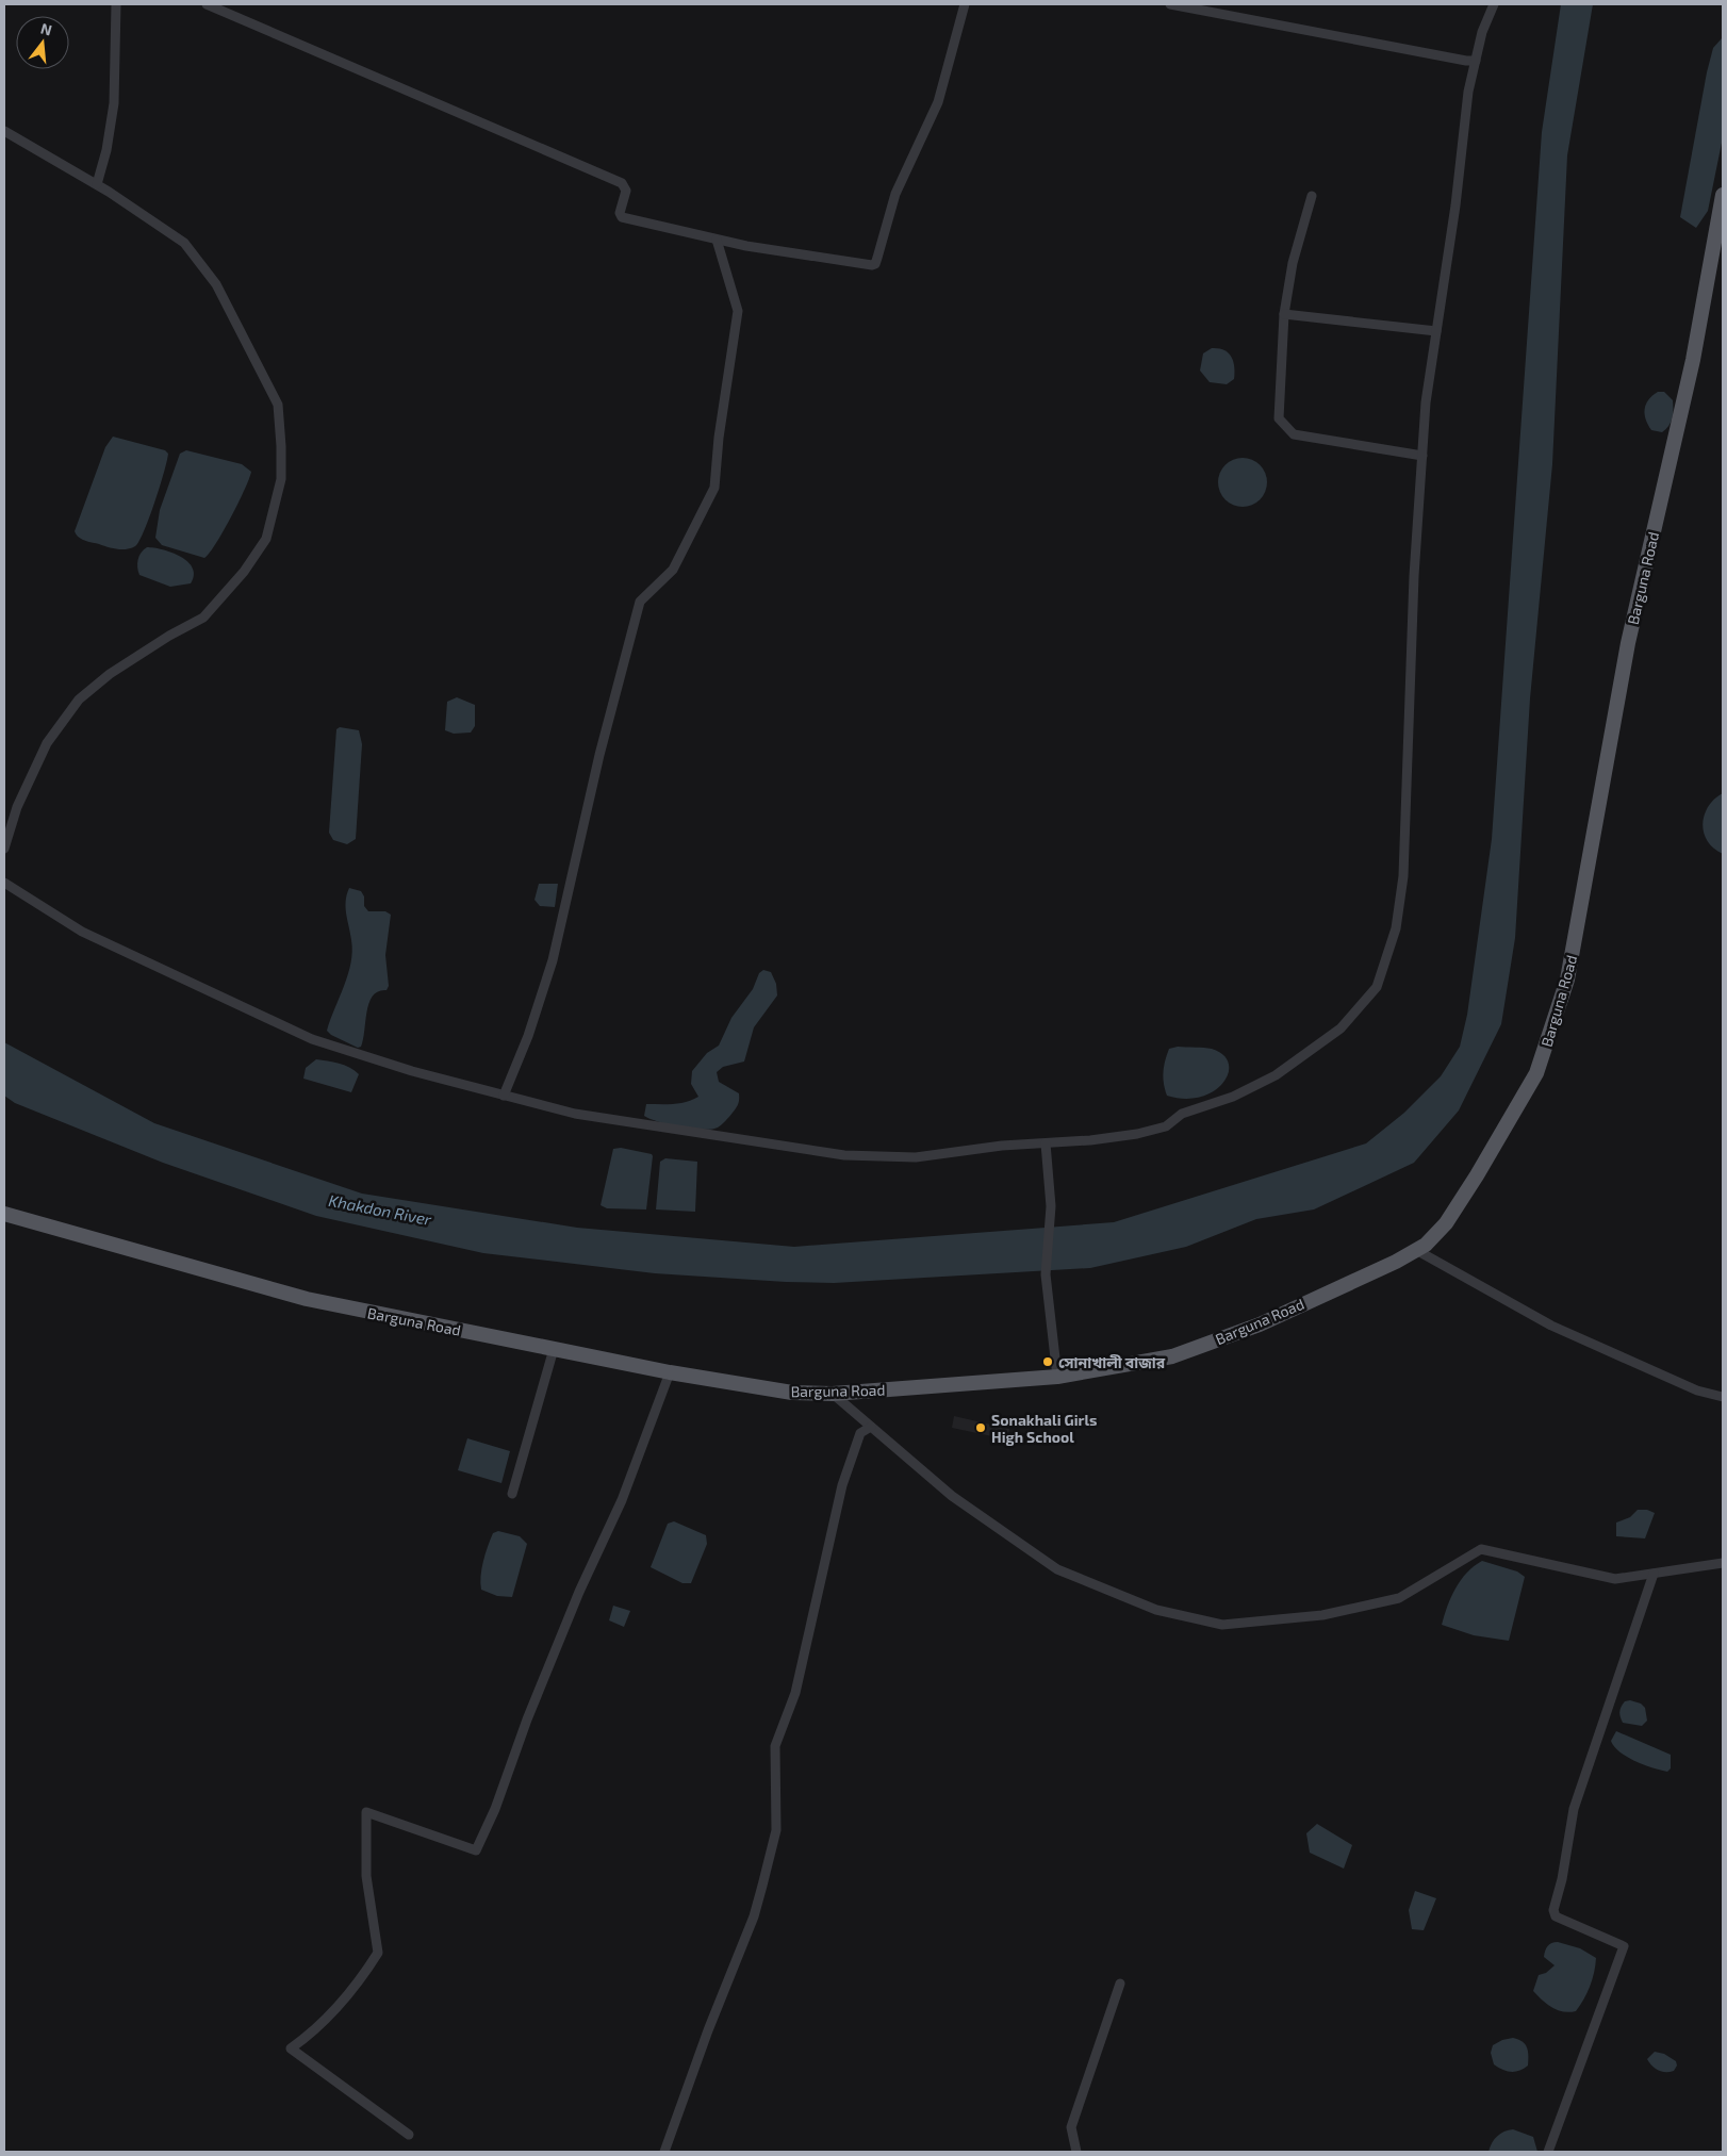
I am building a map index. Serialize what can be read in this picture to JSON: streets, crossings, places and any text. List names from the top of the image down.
{
  "streets": {
    "main road": ["Barguna Road"]
  },
  "water": ["Khakdon River"],
  "places": ["সোনাখালী বাজার", "Sonakhali Girls High School"],
  "north": "top"
}
